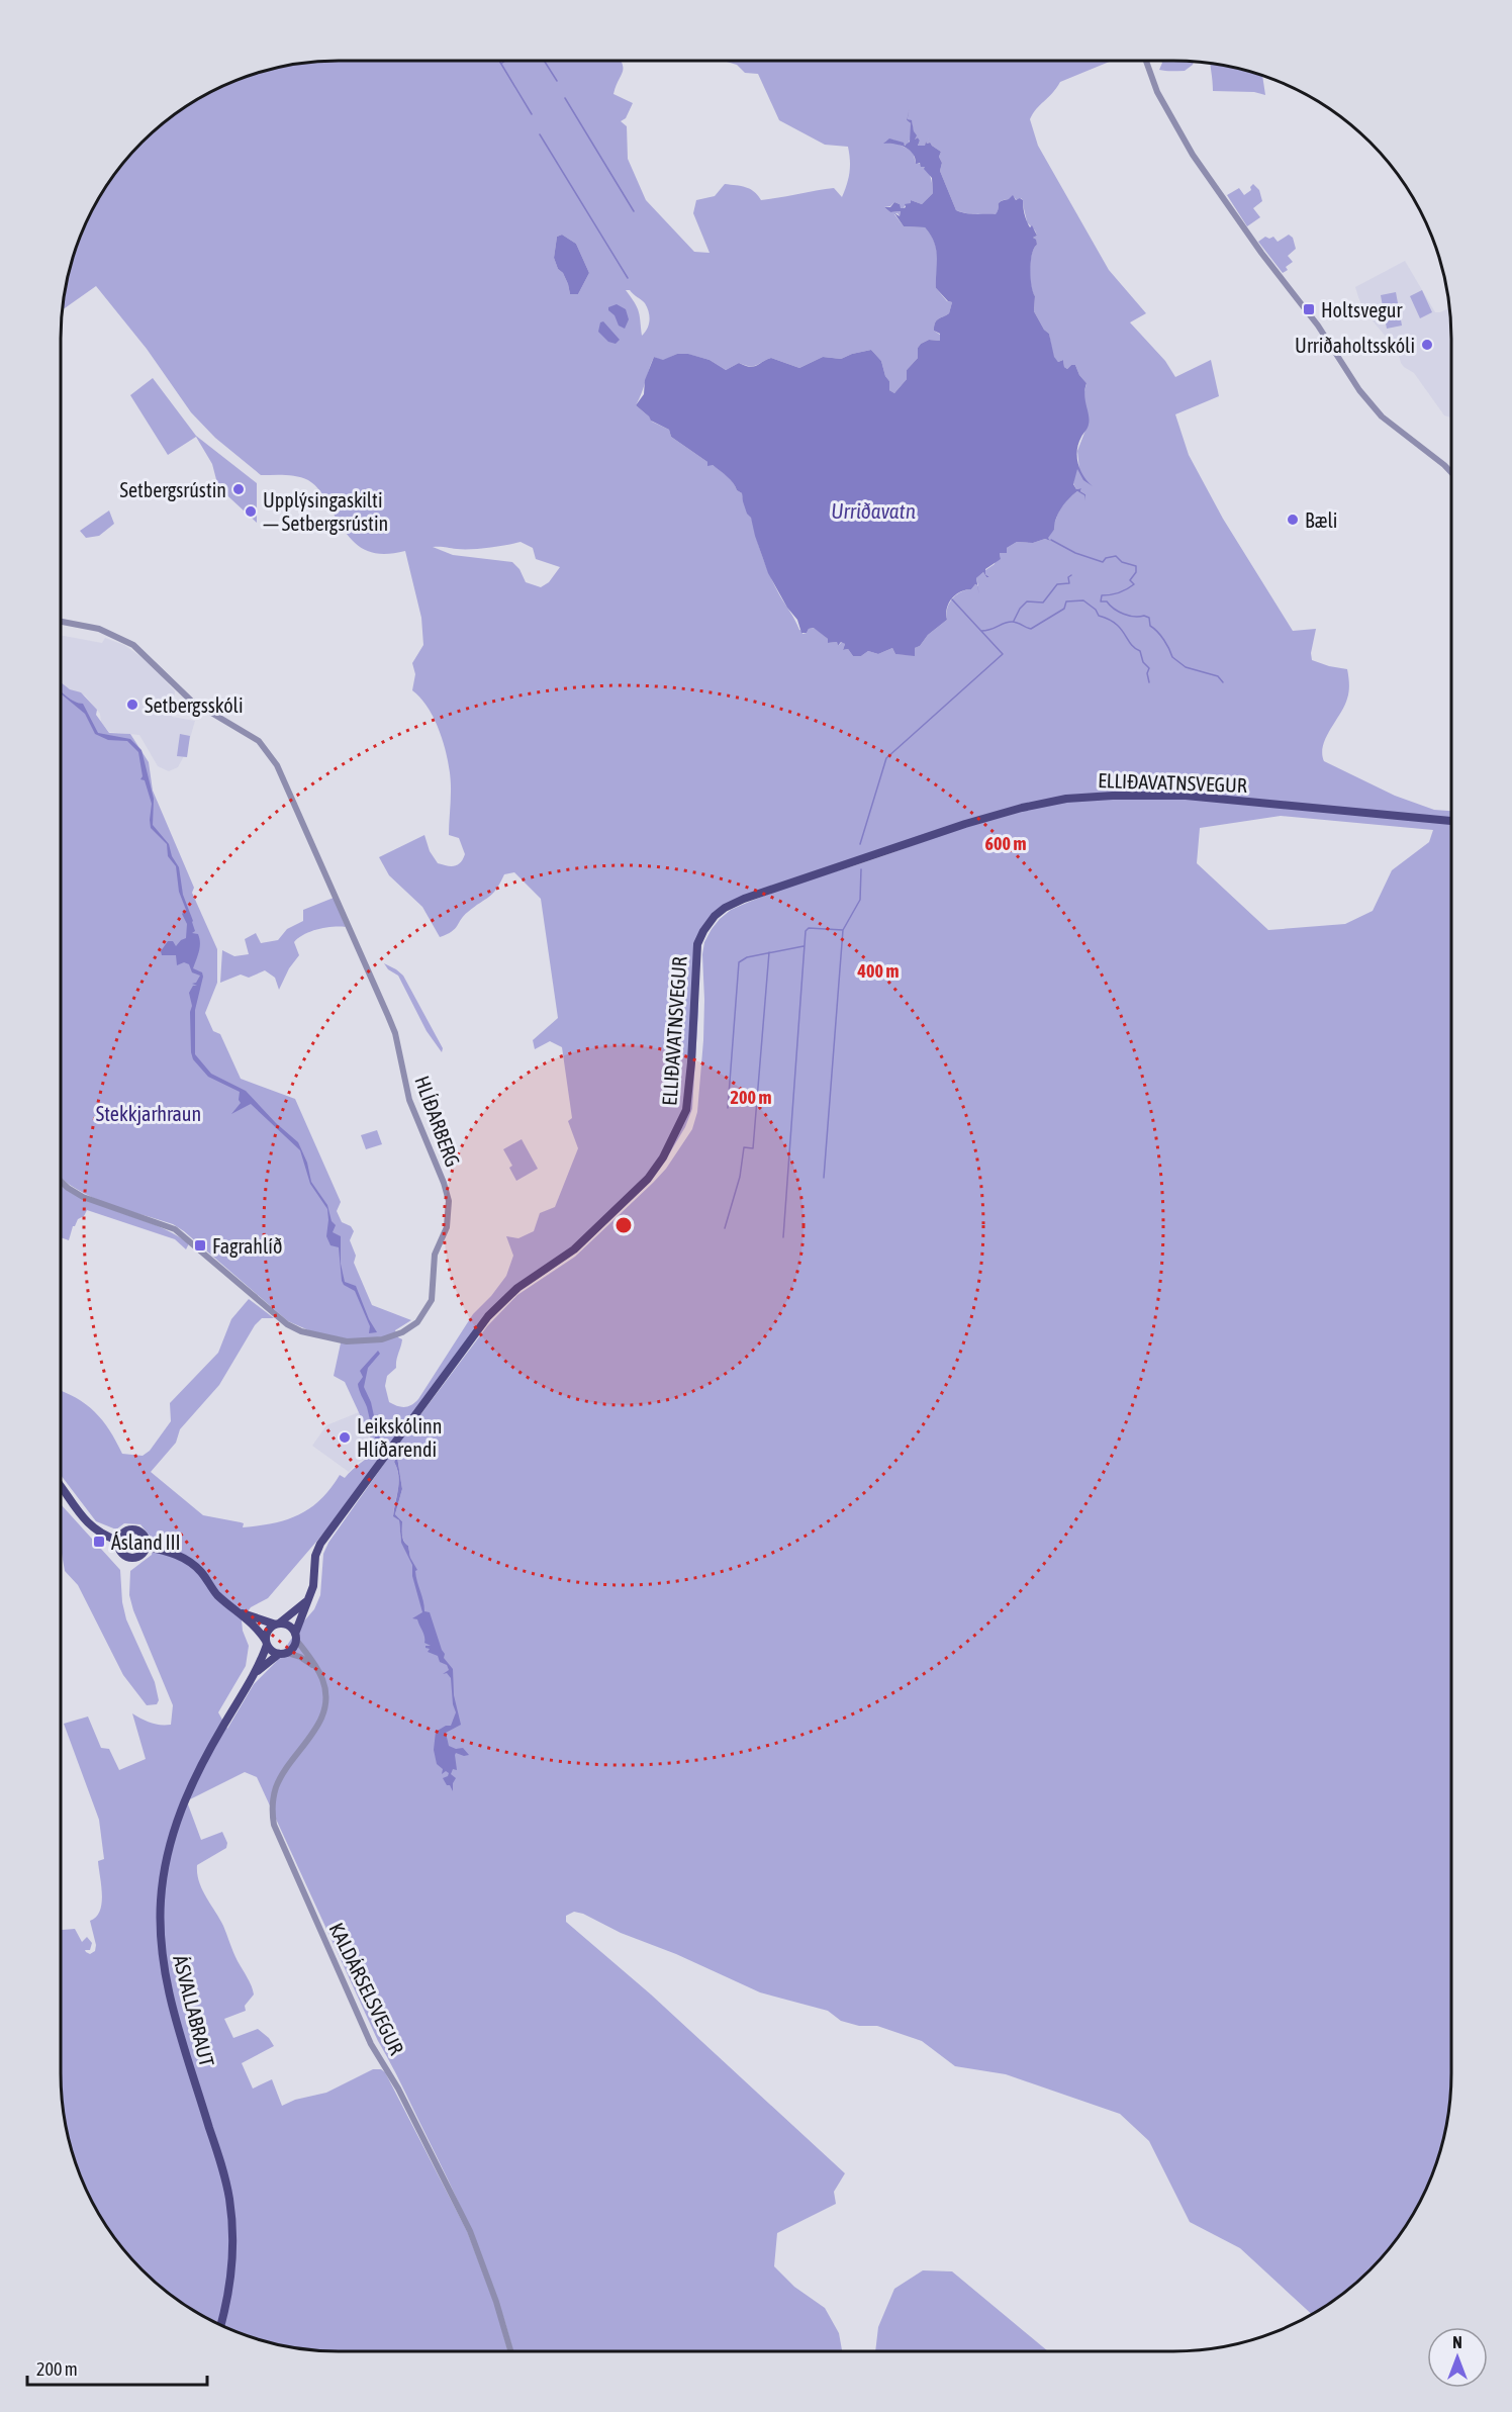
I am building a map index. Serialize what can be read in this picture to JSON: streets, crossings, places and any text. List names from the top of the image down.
{
  "streets": {
    "main road": ["ELLIÐAVATNSVEGUR", "ÁSVALLABRAUT"],
    "street": ["HLÍÐARBERG", "KALDÁRSELSVEGUR"]
  },
  "crossings": [
    ["ELLIÐAVATNSVEGUR", "KALDÁRSELSVEGUR"],
    ["ELLIÐAVATNSVEGUR", "ÁSVALLABRAUT"],
    ["KALDÁRSELSVEGUR", "ÁSVALLABRAUT"]
  ],
  "water": ["Urriðavatn"],
  "parks": ["Stekkjarhraun"],
  "places": {
    "transit": ["Holtsvegur", "Fagrahlíð", "Ásland III"],
    "other": [
      "Urriðaholtsskóli",
      "Setbergsrústin",
      "Upplýsingaskilti — Setbergsrústin",
      "Bæli",
      "Setbergsskóli",
      "Leikskólinn Hlíðarendi"
    ]
  },
  "scale_bar": "200 m",
  "north": "top",
  "rings": ["600 m", "400 m", "200 m"]
}
